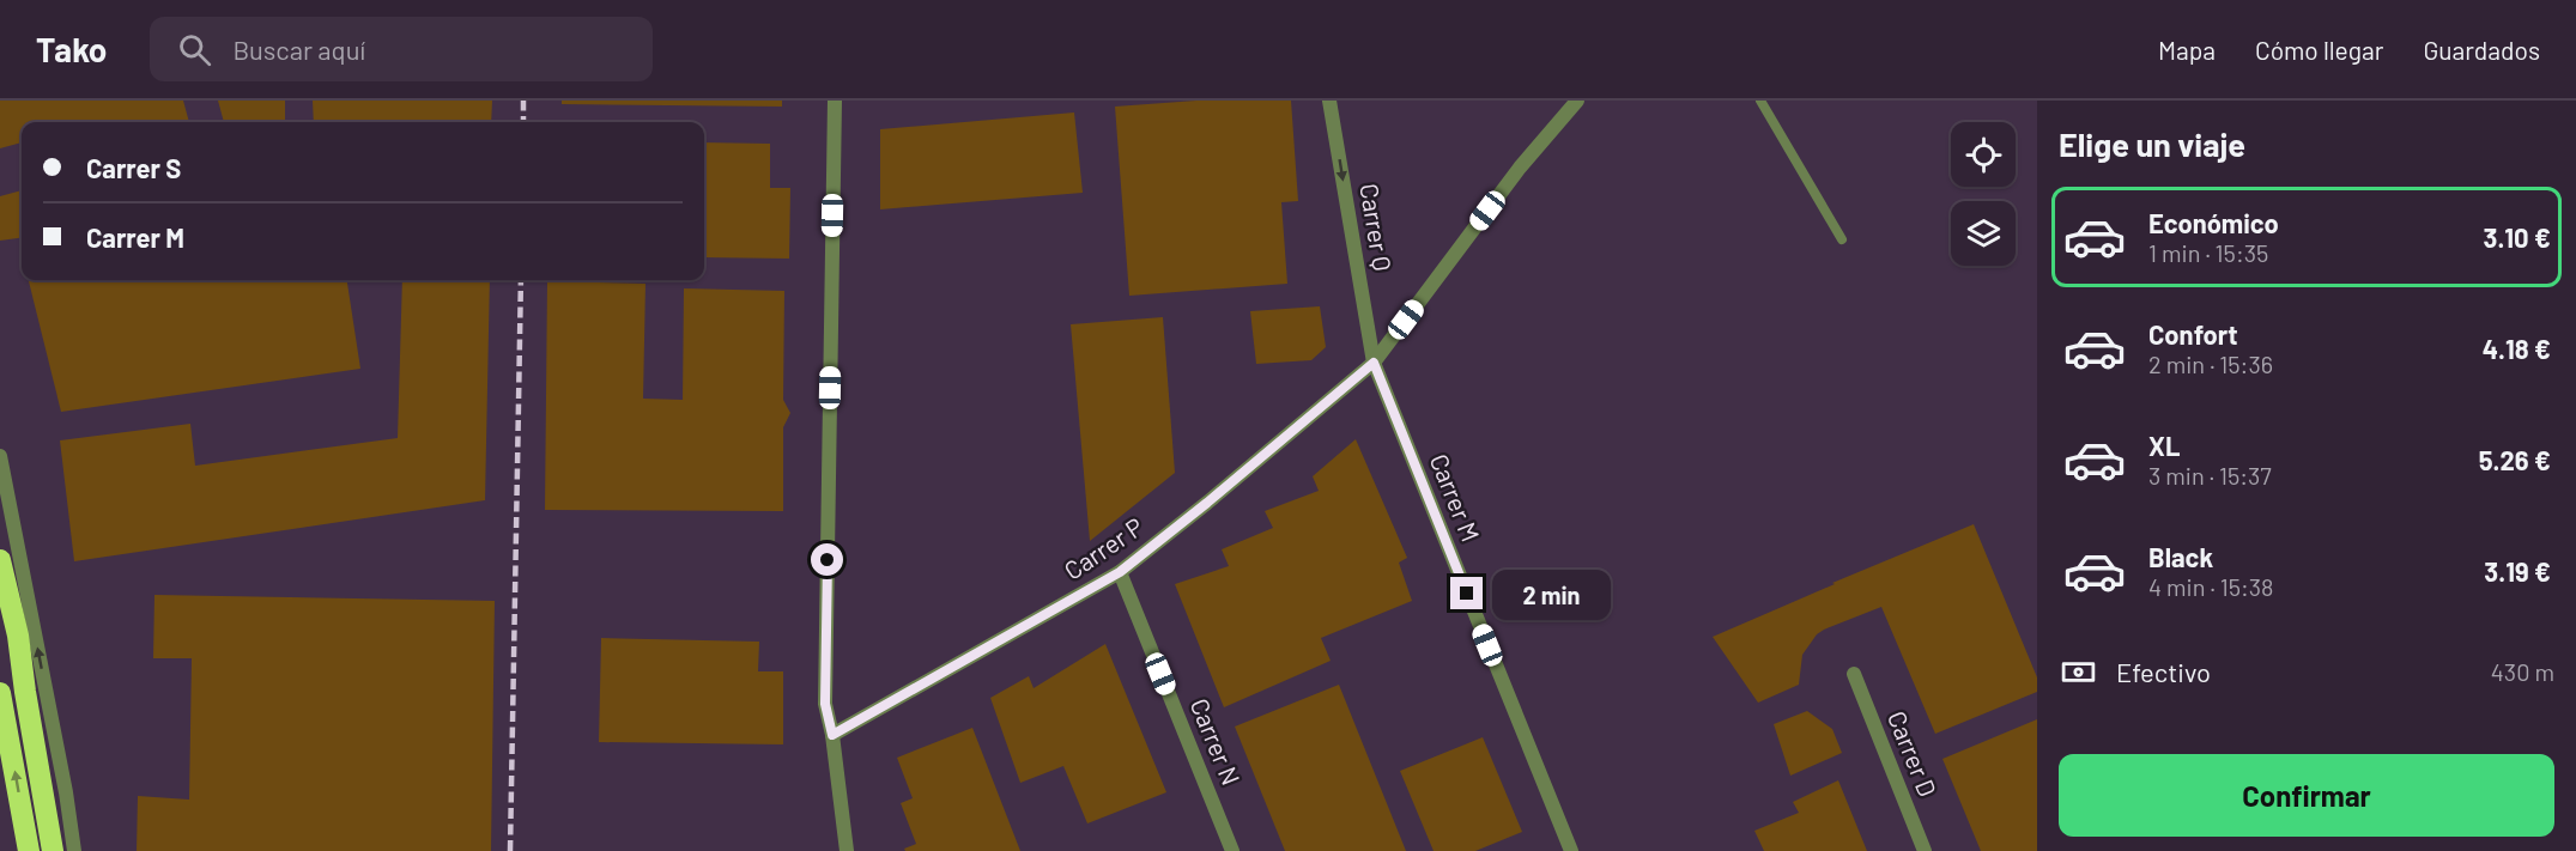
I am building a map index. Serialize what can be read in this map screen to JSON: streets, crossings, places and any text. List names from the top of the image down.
{
  "streets": {
    "street": [
      "Carrer Q",
      "Carrer M",
      "Carrer P",
      "Carrer N",
      "Carrer D"
    ]
  },
  "crossings": [
    ["Carrer Q", "Carrer M"],
    ["Carrer Q", "Carrer P"],
    ["Carrer M", "Carrer P"],
    ["Carrer P", "Carrer N"]
  ],
  "one_way": ["Carrer Q"],
  "page": {
    "header": "Tako",
    "search": "Buscar aquí",
    "nav": ["Mapa", "Cómo llegar", "Guardados"],
    "heading": "Elige un viaje",
    "banner": ["Carrer S", "Carrer M"],
    "list": [
      {
        "name": "Económico",
        "note": "1 min · 15:35",
        "value": "3.10 €"
      },
      {
        "name": "Confort",
        "note": "2 min · 15:36",
        "value": "4.18 €"
      },
      {
        "name": "XL",
        "note": "3 min · 15:37",
        "value": "5.26 €"
      },
      {
        "name": "Black",
        "note": "4 min · 15:38",
        "value": "3.19 €"
      }
    ],
    "bubble": "2 min",
    "pay": ["Efectivo", "430 m"],
    "buttons": "Confirmar"
  }
}
